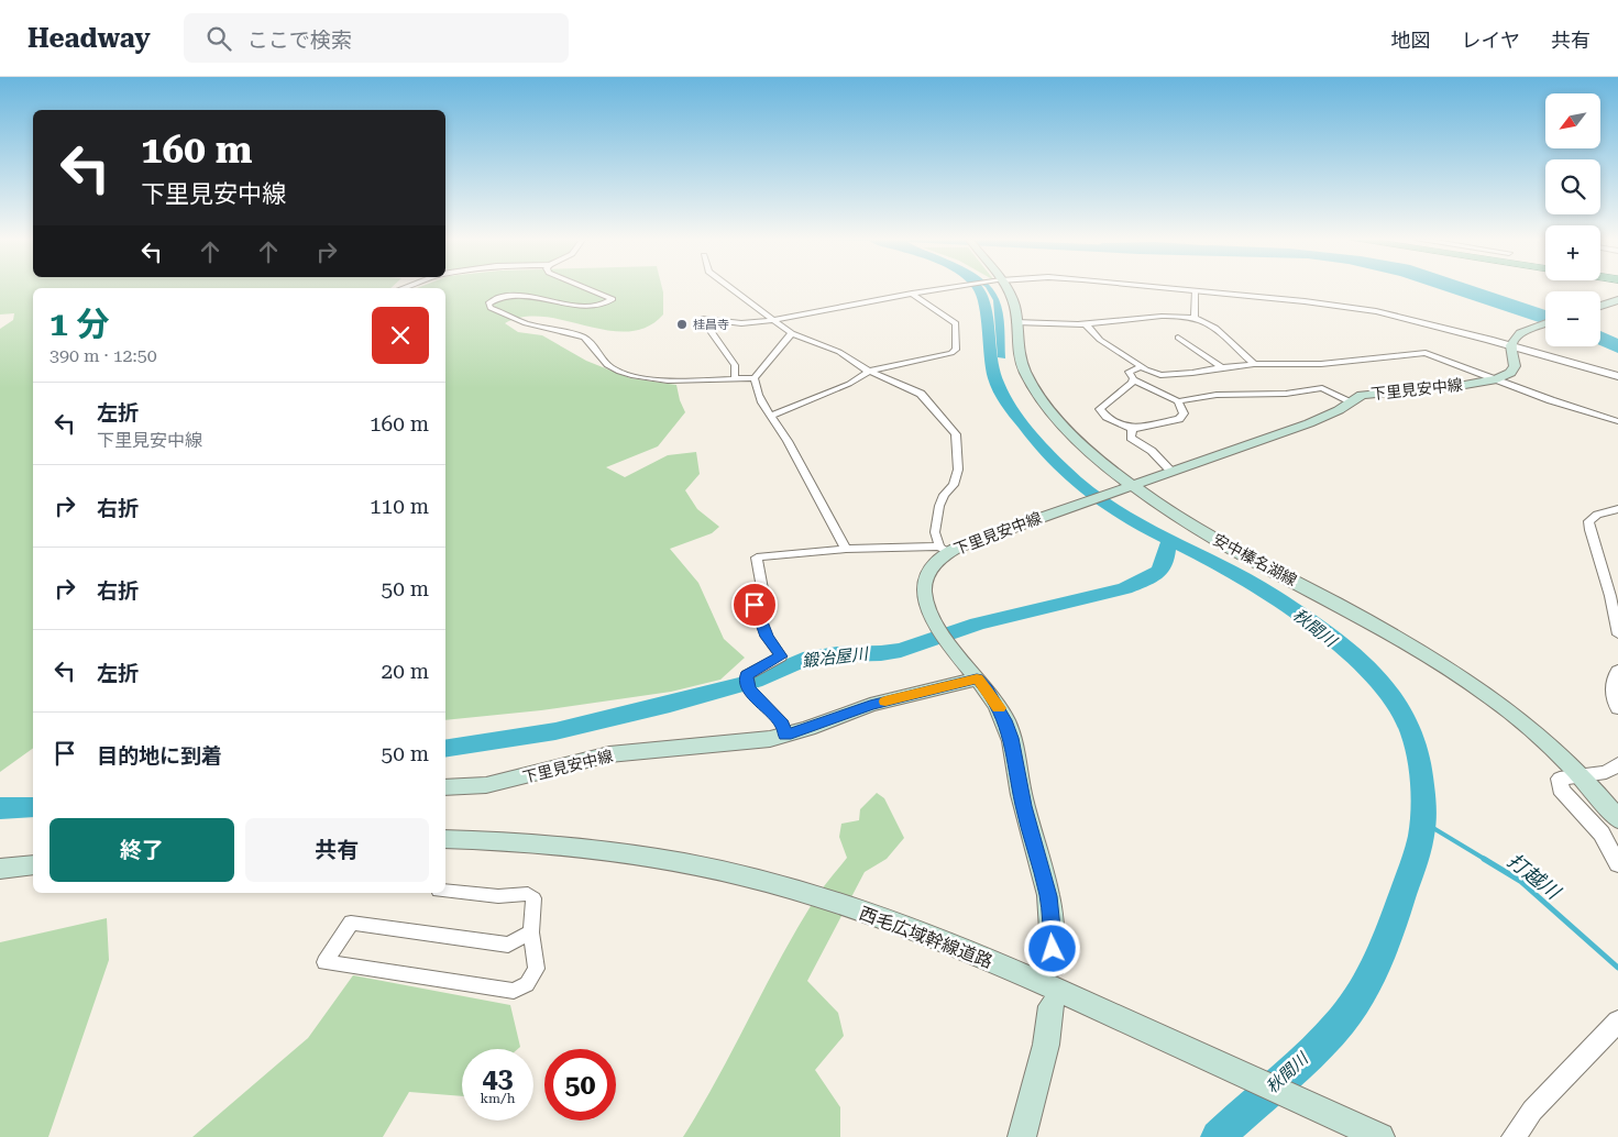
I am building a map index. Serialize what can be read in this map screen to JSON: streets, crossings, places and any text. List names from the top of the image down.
{
  "streets": {
    "main road": ["下里見安中線", "安中榛名湖線", "西毛広域幹線道路"]
  },
  "crossings": [
    ["下里見安中線", "安中榛名湖線"]
  ],
  "water": ["秋間川", "鍛冶屋川", "打越川"],
  "places": ["桂昌寺"],
  "north": "bottom left",
  "page": {
    "header": "Headway",
    "search": "ここで検索",
    "nav": ["地図", "レイヤ", "共有"],
    "map_buttons": ["+", "−"],
    "turn": ["160 m", "下里見安中線"],
    "heading": ["1 分", "390 m · 12:50"],
    "list": [
      {
        "name": "左折",
        "note": "下里見安中線",
        "value": "160 m"
      },
      {
        "name": "右折",
        "value": "110 m"
      },
      {
        "name": "右折",
        "value": "50 m"
      },
      {
        "name": "左折",
        "value": "20 m"
      },
      {
        "name": "目的地に到着",
        "value": "50 m"
      }
    ],
    "buttons": ["終了", "共有"],
    "speed": "43 km/h",
    "limit": "50"
  }
}
